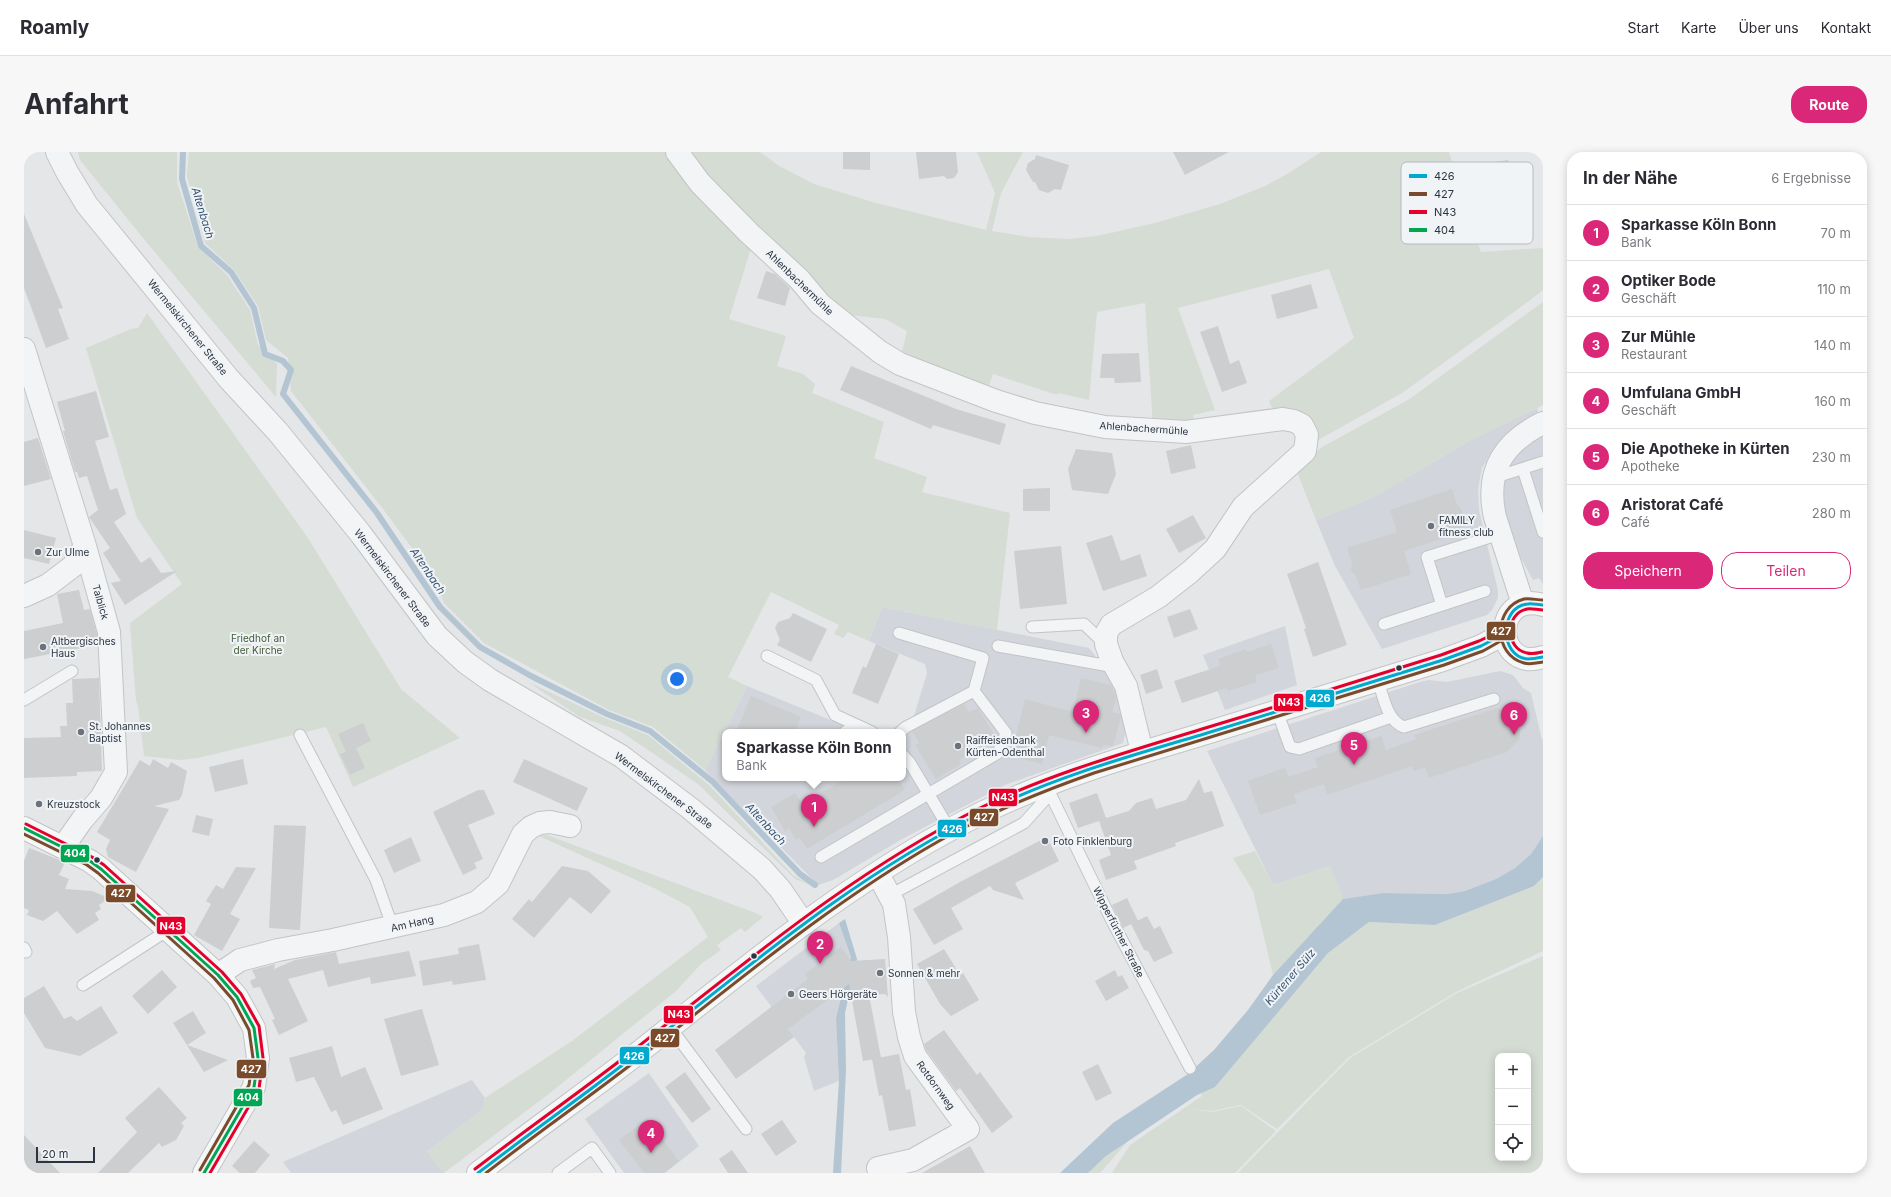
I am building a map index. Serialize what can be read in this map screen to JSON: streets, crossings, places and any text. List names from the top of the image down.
{
  "streets": {
    "street": [
      "Ahlenbachermühle",
      "Wermelskirchener Straße",
      "Talblick",
      "Am Hang",
      "Rotdornweg"
    ],
    "lane": ["Wipperfürther Straße"]
  },
  "water": ["Altenbach", "Kürtener Sülz"],
  "parks": ["Friedhof an der Kirche"],
  "places": [
    "FAMILY fitness club",
    "Zur Ulme",
    "Altbergisches Haus",
    "St. Johannes Baptist",
    "Raiffeisenbank Kürten-Odenthal",
    "Kreuzstock",
    "Foto Finklenburg",
    "Sonnen & mehr",
    "Geers Hörgeräte"
  ],
  "lines": [
    "transit line 427",
    "transit line 426",
    "transit line N43",
    "transit line 404"
  ],
  "legend": [
    "426",
    "427",
    "N43",
    "404"
  ],
  "scale_bar": "20 m",
  "page": {
    "header": "Roamly",
    "nav": [
      "Start",
      "Karte",
      "Über uns",
      "Kontakt"
    ],
    "buttons": [
      "Route",
      ["Speichern", "Teilen"]
    ],
    "title": "Anfahrt",
    "heading": ["In der Nähe", "6 Ergebnisse"],
    "list": [
      {
        "mark": "1",
        "name": "Sparkasse Köln Bonn",
        "note": "Bank",
        "value": "70 m"
      },
      {
        "mark": "2",
        "name": "Optiker Bode",
        "note": "Geschäft",
        "value": "110 m"
      },
      {
        "mark": "3",
        "name": "Zur Mühle",
        "note": "Restaurant",
        "value": "140 m"
      },
      {
        "mark": "4",
        "name": "Umfulana GmbH",
        "note": "Geschäft",
        "value": "160 m"
      },
      {
        "mark": "5",
        "name": "Die Apotheke in Kürten",
        "note": "Apotheke",
        "value": "230 m"
      },
      {
        "mark": "6",
        "name": "Aristorat Café",
        "note": "Café",
        "value": "280 m"
      }
    ],
    "pins": [
      "3",
      "6",
      "5",
      "1",
      "2",
      "4"
    ],
    "popup": ["Sparkasse Köln Bonn", "Bank"],
    "map_buttons": ["+", "−"],
    "scale": "20 m"
  }
}
